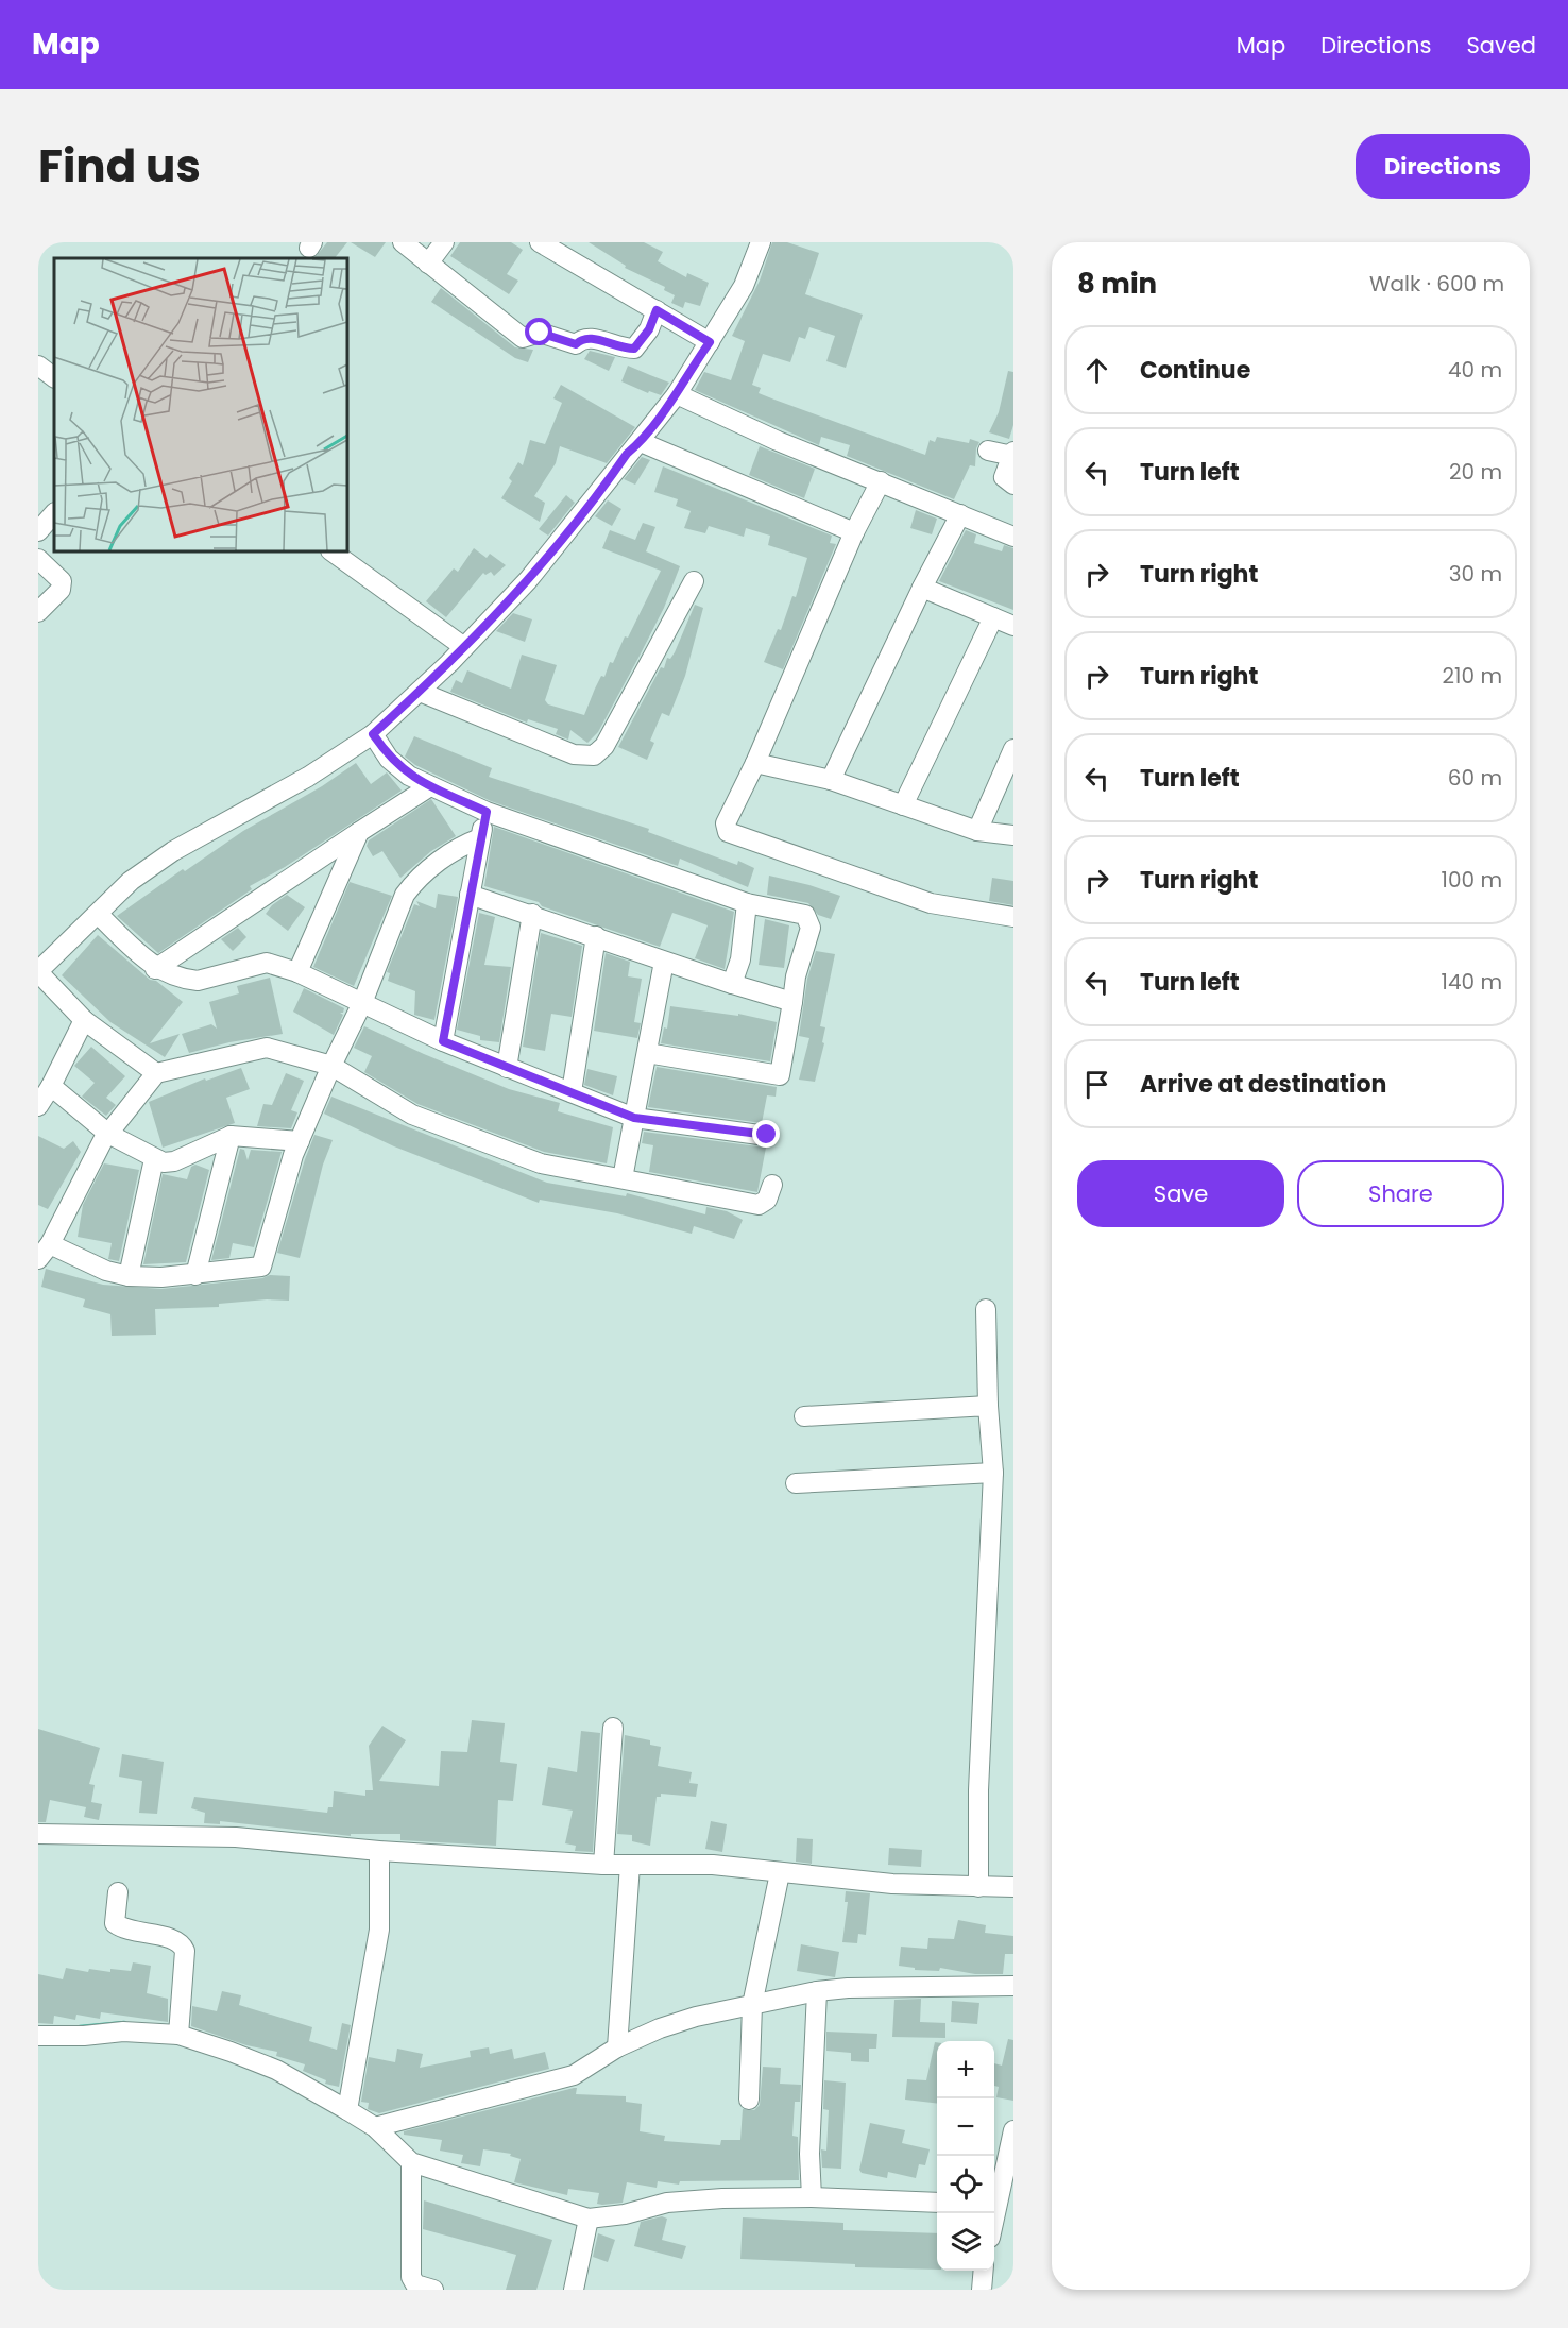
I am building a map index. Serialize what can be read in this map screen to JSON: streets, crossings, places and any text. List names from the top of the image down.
{
  "page": {
    "header": "Map",
    "nav": ["Map", "Directions", "Saved"],
    "title": "Find us",
    "buttons": [
      "Directions",
      ["Save", "Share"]
    ],
    "heading": ["8 min", "Walk · 600 m"],
    "list": [
      ["Continue", "40 m"],
      ["Turn left", "20 m"],
      ["Turn right", "30 m"],
      ["Turn right", "210 m"],
      ["Turn left", "60 m"],
      ["Turn right", "100 m"],
      ["Turn left", "140 m"],
      "Arrive at destination"
    ],
    "map_buttons": ["+", "−"]
  }
}
